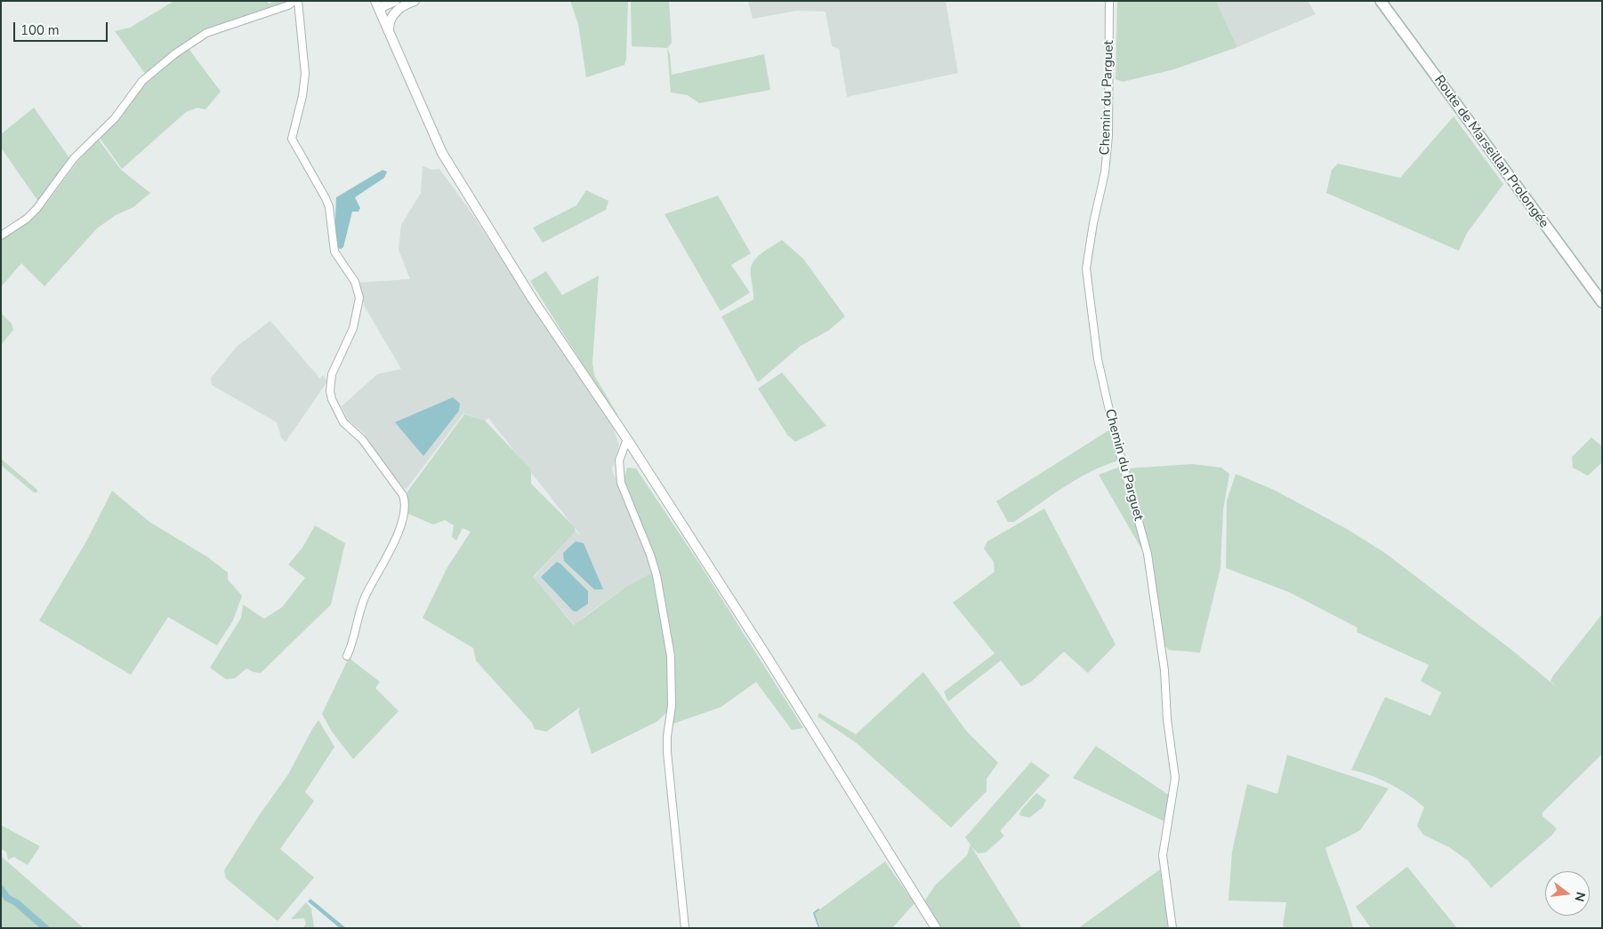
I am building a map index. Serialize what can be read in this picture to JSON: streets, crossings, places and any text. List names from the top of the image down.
{
  "streets": {
    "main road": ["Route de Marseillan Prolongée"],
    "street": ["Chemin du Parguet"]
  },
  "scale_bar": "100 m",
  "north": "right"
}
